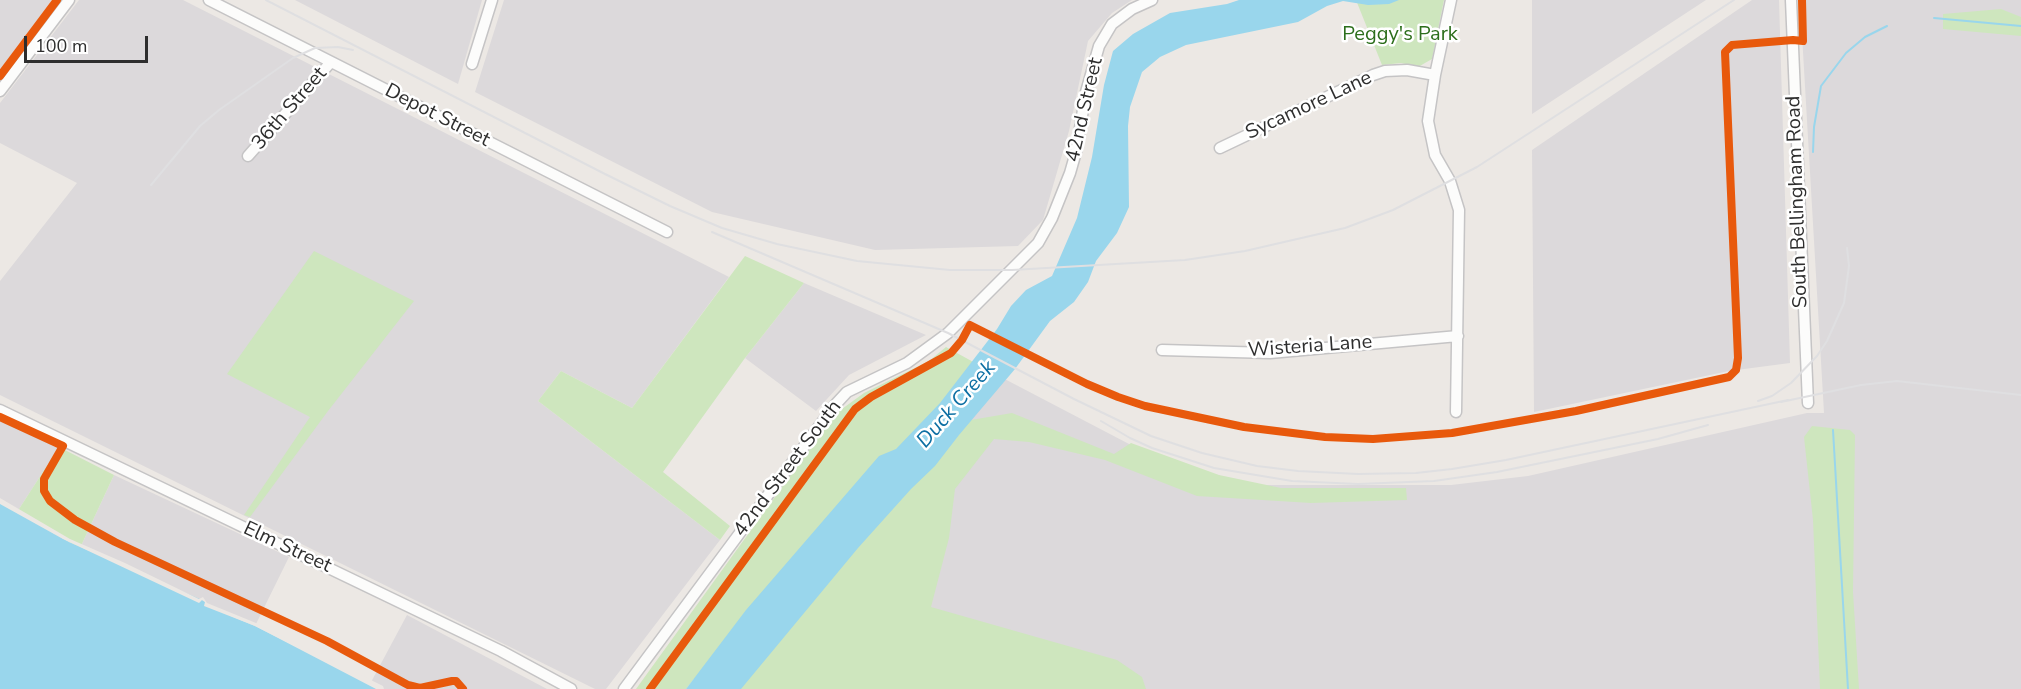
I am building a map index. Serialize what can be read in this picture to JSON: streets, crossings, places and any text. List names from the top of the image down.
{
  "streets": {
    "street": [
      "Sycamore Lane",
      "36th Street",
      "42nd Street",
      "Depot Street",
      "South Bellingham Road",
      "Wisteria Lane",
      "42nd Street South",
      "Elm Street"
    ]
  },
  "crossings": [
    ["36th Street", "Depot Street"],
    ["42nd Street", "42nd Street South"]
  ],
  "water": ["Duck Creek"],
  "parks": ["Peggy's Park"],
  "scale_bar": "100 m"
}
